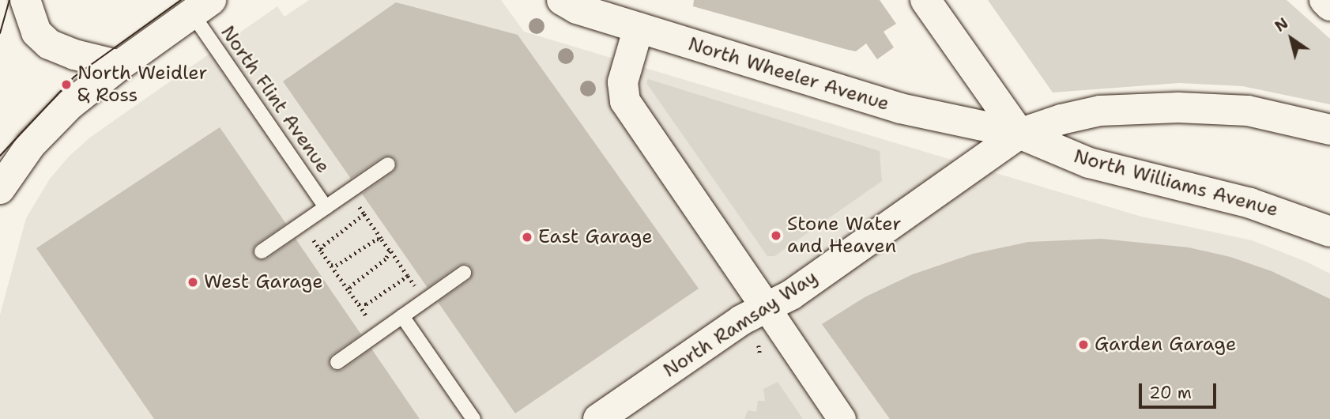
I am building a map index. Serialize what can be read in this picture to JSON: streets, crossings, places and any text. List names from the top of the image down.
{
  "streets": {
    "main road": ["North Wheeler Avenue", "North Williams Avenue", "North Ramsay Way"],
    "lane": ["North Flint Avenue"]
  },
  "crossings": [
    ["North Wheeler Avenue", "North Williams Avenue"],
    ["North Wheeler Avenue", "North Ramsay Way"],
    ["North Williams Avenue", "North Ramsay Way"]
  ],
  "places": [
    "North Weidler & Ross",
    "Stone Water and Heaven",
    "East Garage",
    "West Garage",
    "Garden Garage"
  ],
  "scale_bar": "20 m",
  "north": "top left"
}
